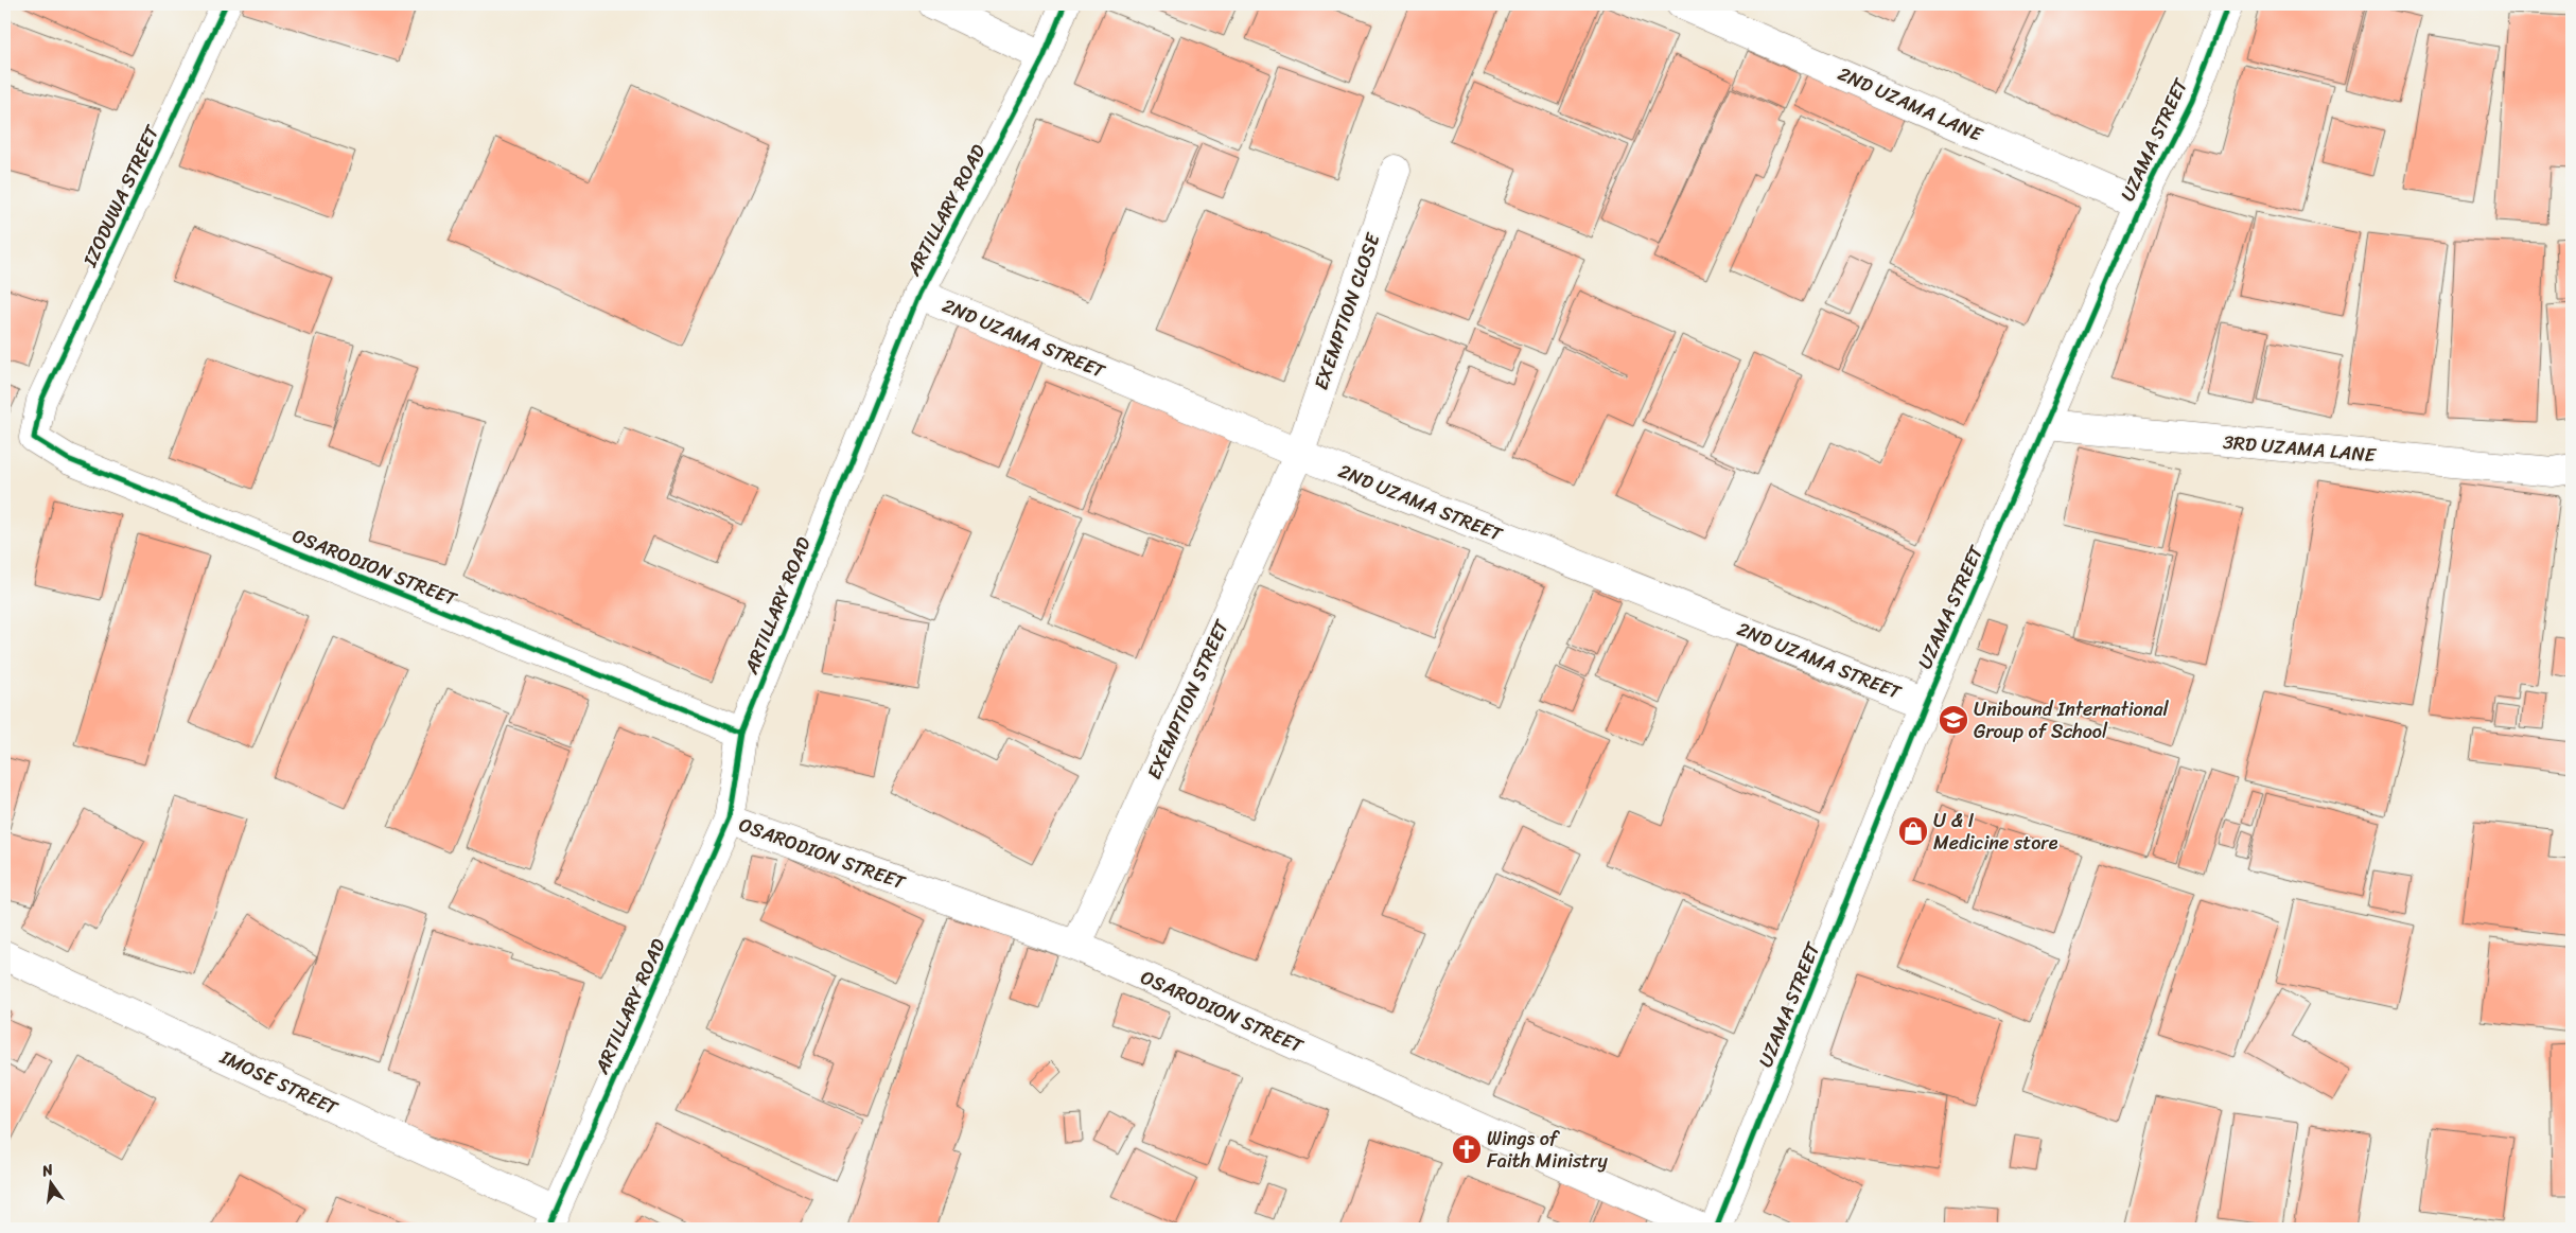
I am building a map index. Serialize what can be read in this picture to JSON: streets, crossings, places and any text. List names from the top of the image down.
{
  "streets": {
    "street": [
      "2ND UZAMA LANE",
      "UZAMA STREET",
      "IZODUWA STREET",
      "ARTILLARY ROAD",
      "EXEMPTION CLOSE",
      "2ND UZAMA STREET",
      "3RD UZAMA LANE",
      "OSARODION STREET",
      "EXEMPTION STREET",
      "IMOSE STREET"
    ]
  },
  "crossings": [
    ["2ND UZAMA LANE", "UZAMA STREET"],
    ["UZAMA STREET", "2ND UZAMA STREET"],
    ["UZAMA STREET", "3RD UZAMA LANE"],
    ["IZODUWA STREET", "OSARODION STREET"],
    ["ARTILLARY ROAD", "2ND UZAMA STREET"],
    ["ARTILLARY ROAD", "OSARODION STREET"],
    ["ARTILLARY ROAD", "IMOSE STREET"],
    ["EXEMPTION CLOSE", "2ND UZAMA STREET"],
    ["EXEMPTION CLOSE", "EXEMPTION STREET"],
    ["2ND UZAMA STREET", "EXEMPTION STREET"],
    ["OSARODION STREET", "EXEMPTION STREET"]
  ],
  "places": {
    "school or university": ["Unibound International Group of School"],
    "shop": ["U & I Medicine store"],
    "church": ["Wings of Faith Ministry"]
  },
  "north": "top"
}
